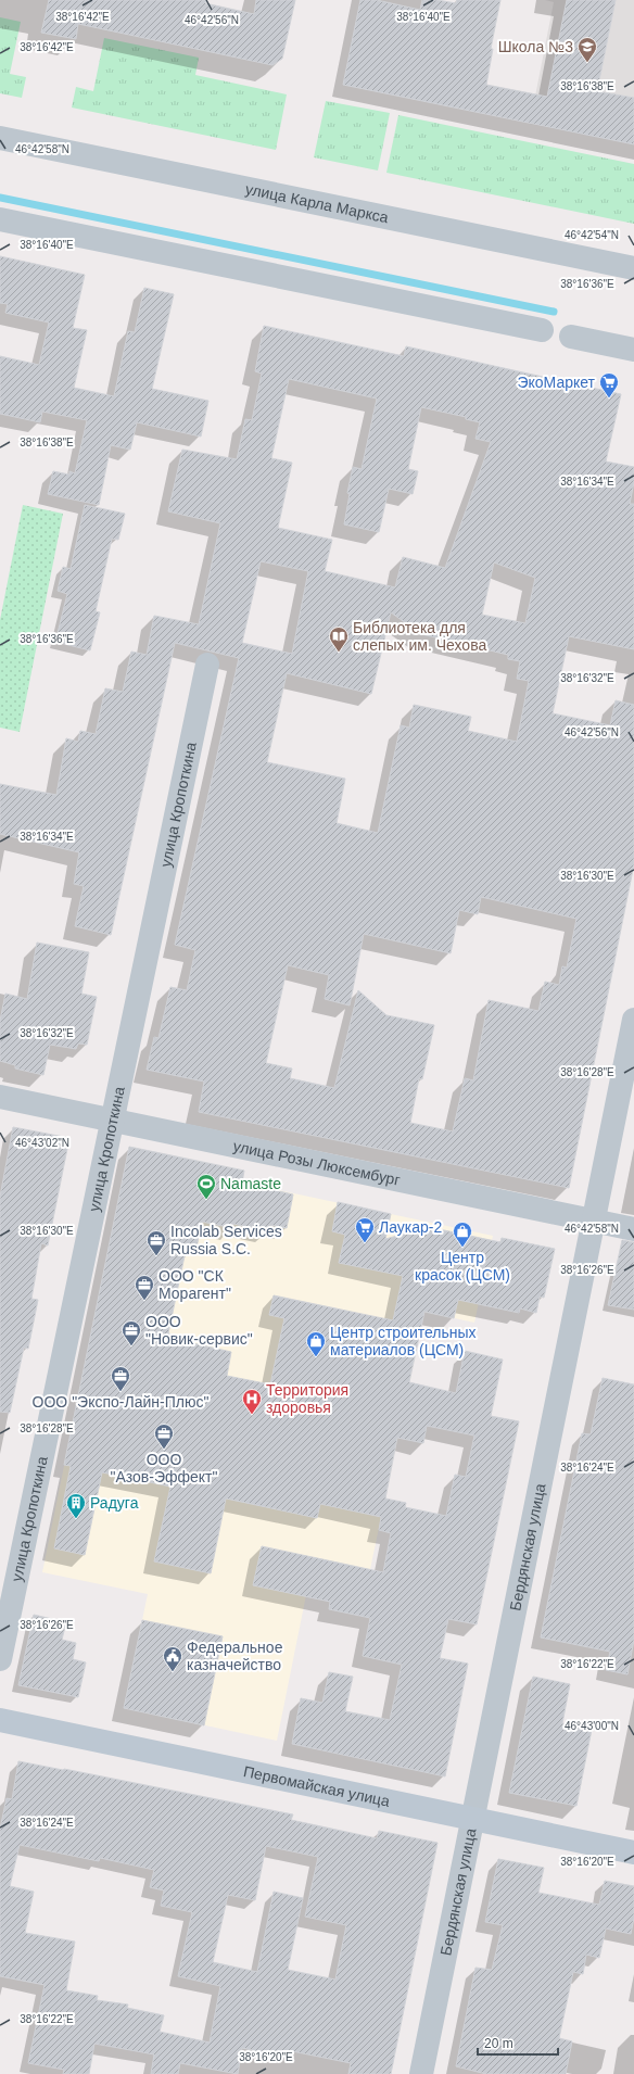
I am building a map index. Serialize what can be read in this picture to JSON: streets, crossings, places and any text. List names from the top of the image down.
{
  "streets": {
    "street": [
      "улица Карла Маркса",
      "улица Кропоткина",
      "улица Розы Люксембург",
      "Бердянская улица",
      "Первомайская улица"
    ]
  },
  "crossings": [
    ["улица Кропоткина", "улица Розы Люксембург"],
    ["улица Розы Люксембург", "Бердянская улица"],
    ["Бердянская улица", "Первомайская улица"]
  ],
  "places": {
    "school or university": ["Школа №3"],
    "supermarket": ["ЭкоМаркет", "Лаукар-2"],
    "library": ["Библиотека для слепых им. Чехова"],
    "sports": ["Namaste"],
    "shop": ["Центр красок (ЦСМ)", "Центр строительных материалов (ЦСМ)"],
    "office": [
      "Incolab Services Russia S.C.",
      "ООО \"СК Морагент\"",
      "ООО \"Новик-сервис\"",
      "ООО \"Экспо-Лайн-Плюс\"",
      "ООО \"Азов-Эффект\""
    ],
    "hospital": ["Территория здоровья"],
    "building": ["Радуга"],
    "public building": ["Федеральное казначейство"]
  },
  "scale_bar": "20 m",
  "coordinates": [
    "38°16'42\"E",
    "38°16'40\"E",
    "46°42'56\"N",
    "38°16'38\"E",
    "46°42'58\"N",
    "46°42'54\"N",
    "38°16'36\"E",
    "38°16'34\"E",
    "38°16'32\"E",
    "38°16'30\"E",
    "38°16'28\"E",
    "46°43'02\"N",
    "38°16'26\"E",
    "38°16'24\"E",
    "38°16'22\"E",
    "46°43'00\"N",
    "38°16'20\"E"
  ]
}
